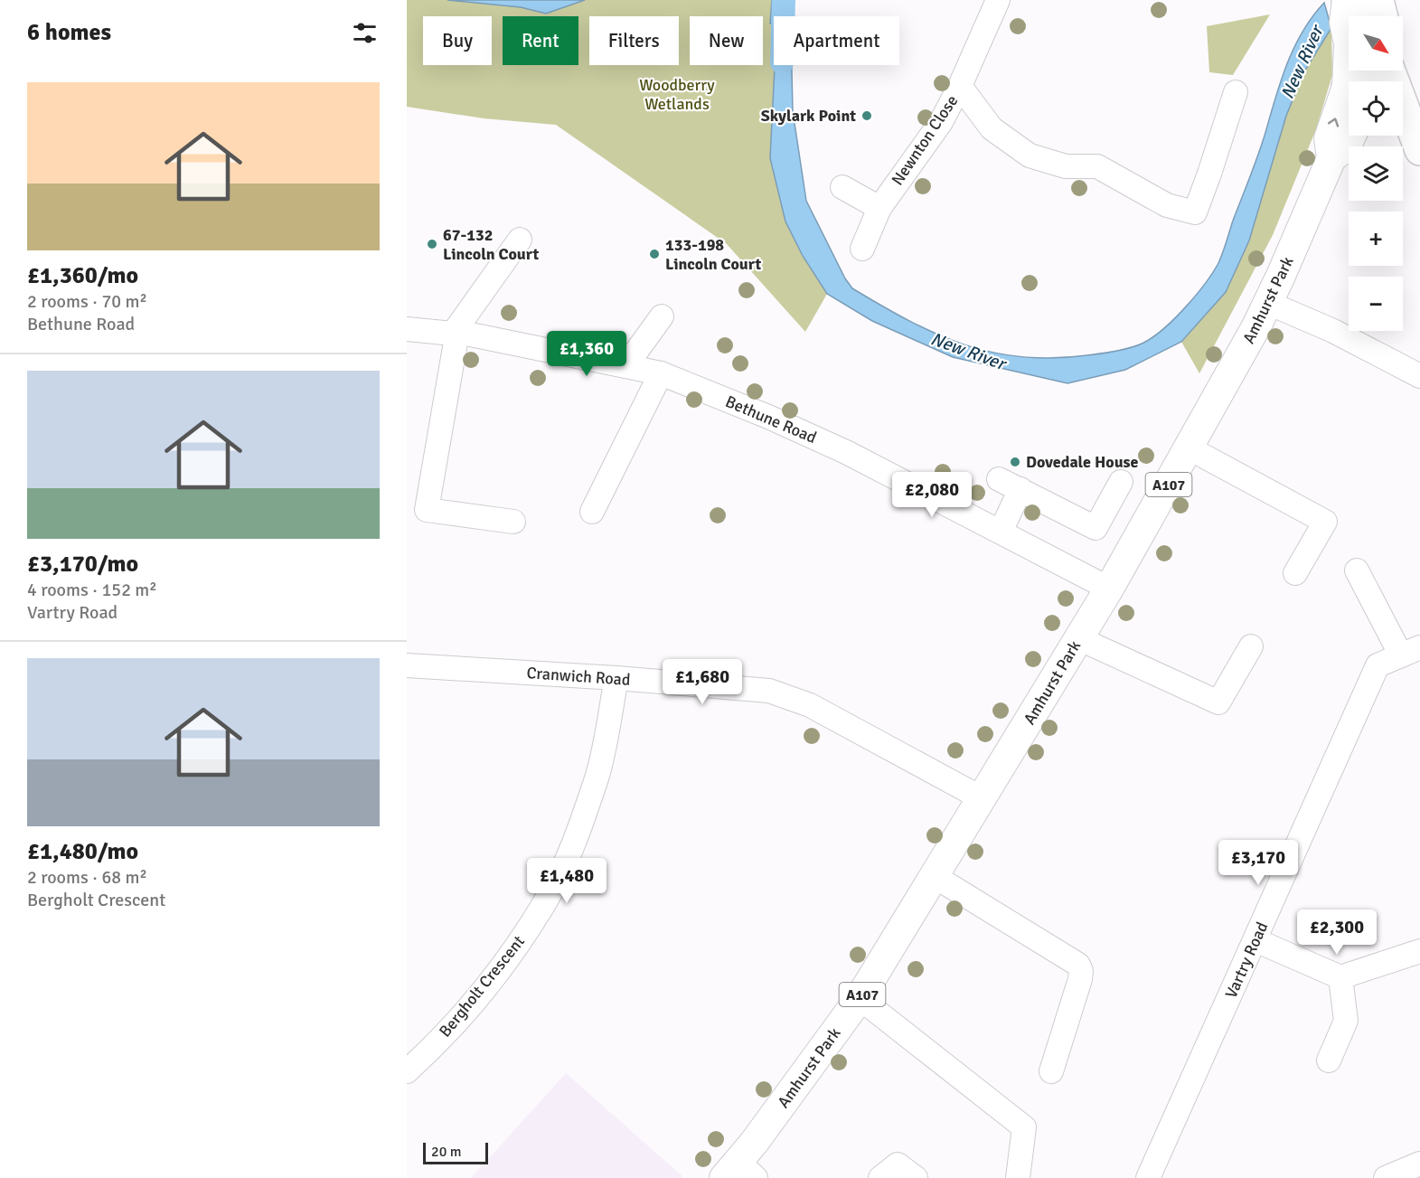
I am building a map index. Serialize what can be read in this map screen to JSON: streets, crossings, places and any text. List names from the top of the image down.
{
  "streets": {
    "main road": ["Amhurst Park", "A107"],
    "street": [
      "Newnton Close",
      "Bethune Road",
      "Cranwich Road",
      "Vartry Road",
      "Bergholt Crescent"
    ]
  },
  "crossings": [
    ["Amhurst Park", "Bethune Road"],
    ["Amhurst Park", "Cranwich Road"],
    ["Cranwich Road", "Bergholt Crescent"]
  ],
  "water": ["New River"],
  "parks": ["Woodberry Wetlands"],
  "places": [
    "Skylark Point",
    "67-132 Lincoln Court",
    "133-198 Lincoln Court",
    "Dovedale House"
  ],
  "scale_bar": "20 m",
  "north": "bottom right",
  "page": {
    "heading": "6 homes",
    "map_buttons": ["+", "−"],
    "chip": [
      "Buy",
      "Rent",
      "Filters",
      "New",
      "Apartment"
    ],
    "list": [
      {
        "name": "£1,360/mo",
        "note": "2 rooms · 70 m² · Bethune Road"
      },
      {
        "name": "£3,170/mo",
        "note": "4 rooms · 152 m² · Vartry Road"
      },
      {
        "name": "£1,480/mo",
        "note": "2 rooms · 68 m² · Bergholt Crescent"
      }
    ],
    "price": [
      "£1,360",
      "£2,080",
      "£1,680",
      "£3,170",
      "£1,480",
      "£2,300"
    ],
    "scale": "20 m"
  }
}
